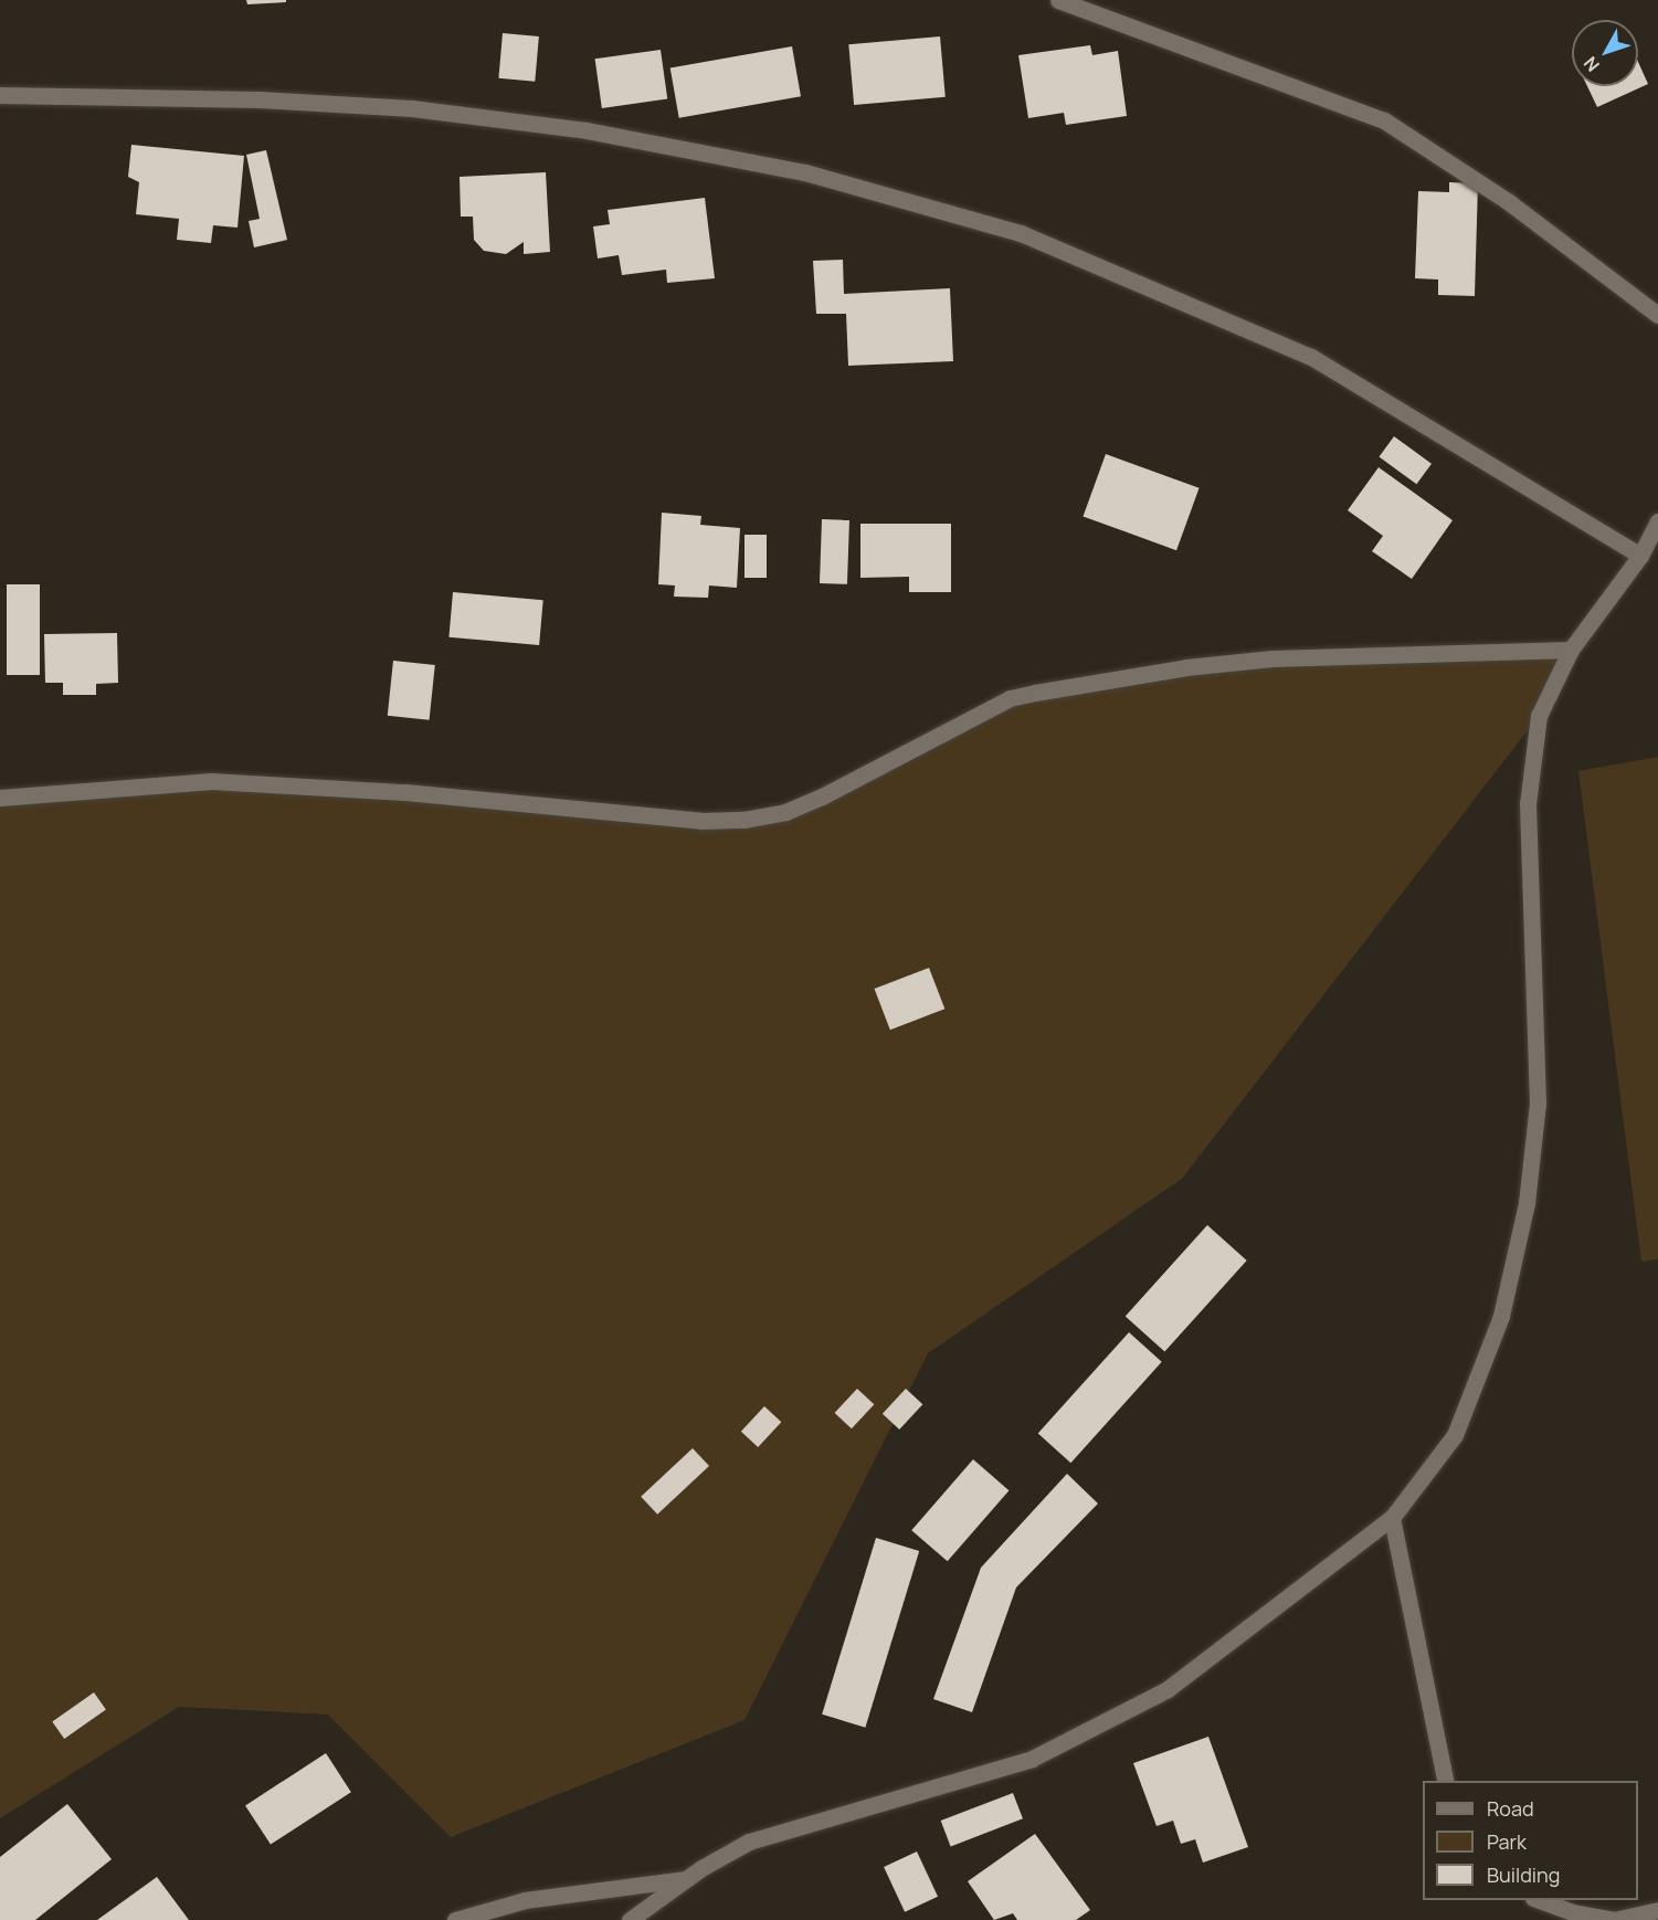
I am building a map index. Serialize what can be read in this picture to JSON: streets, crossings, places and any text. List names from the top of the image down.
{
  "legend": ["Road", "Park", "Building"],
  "north": "bottom left"
}
